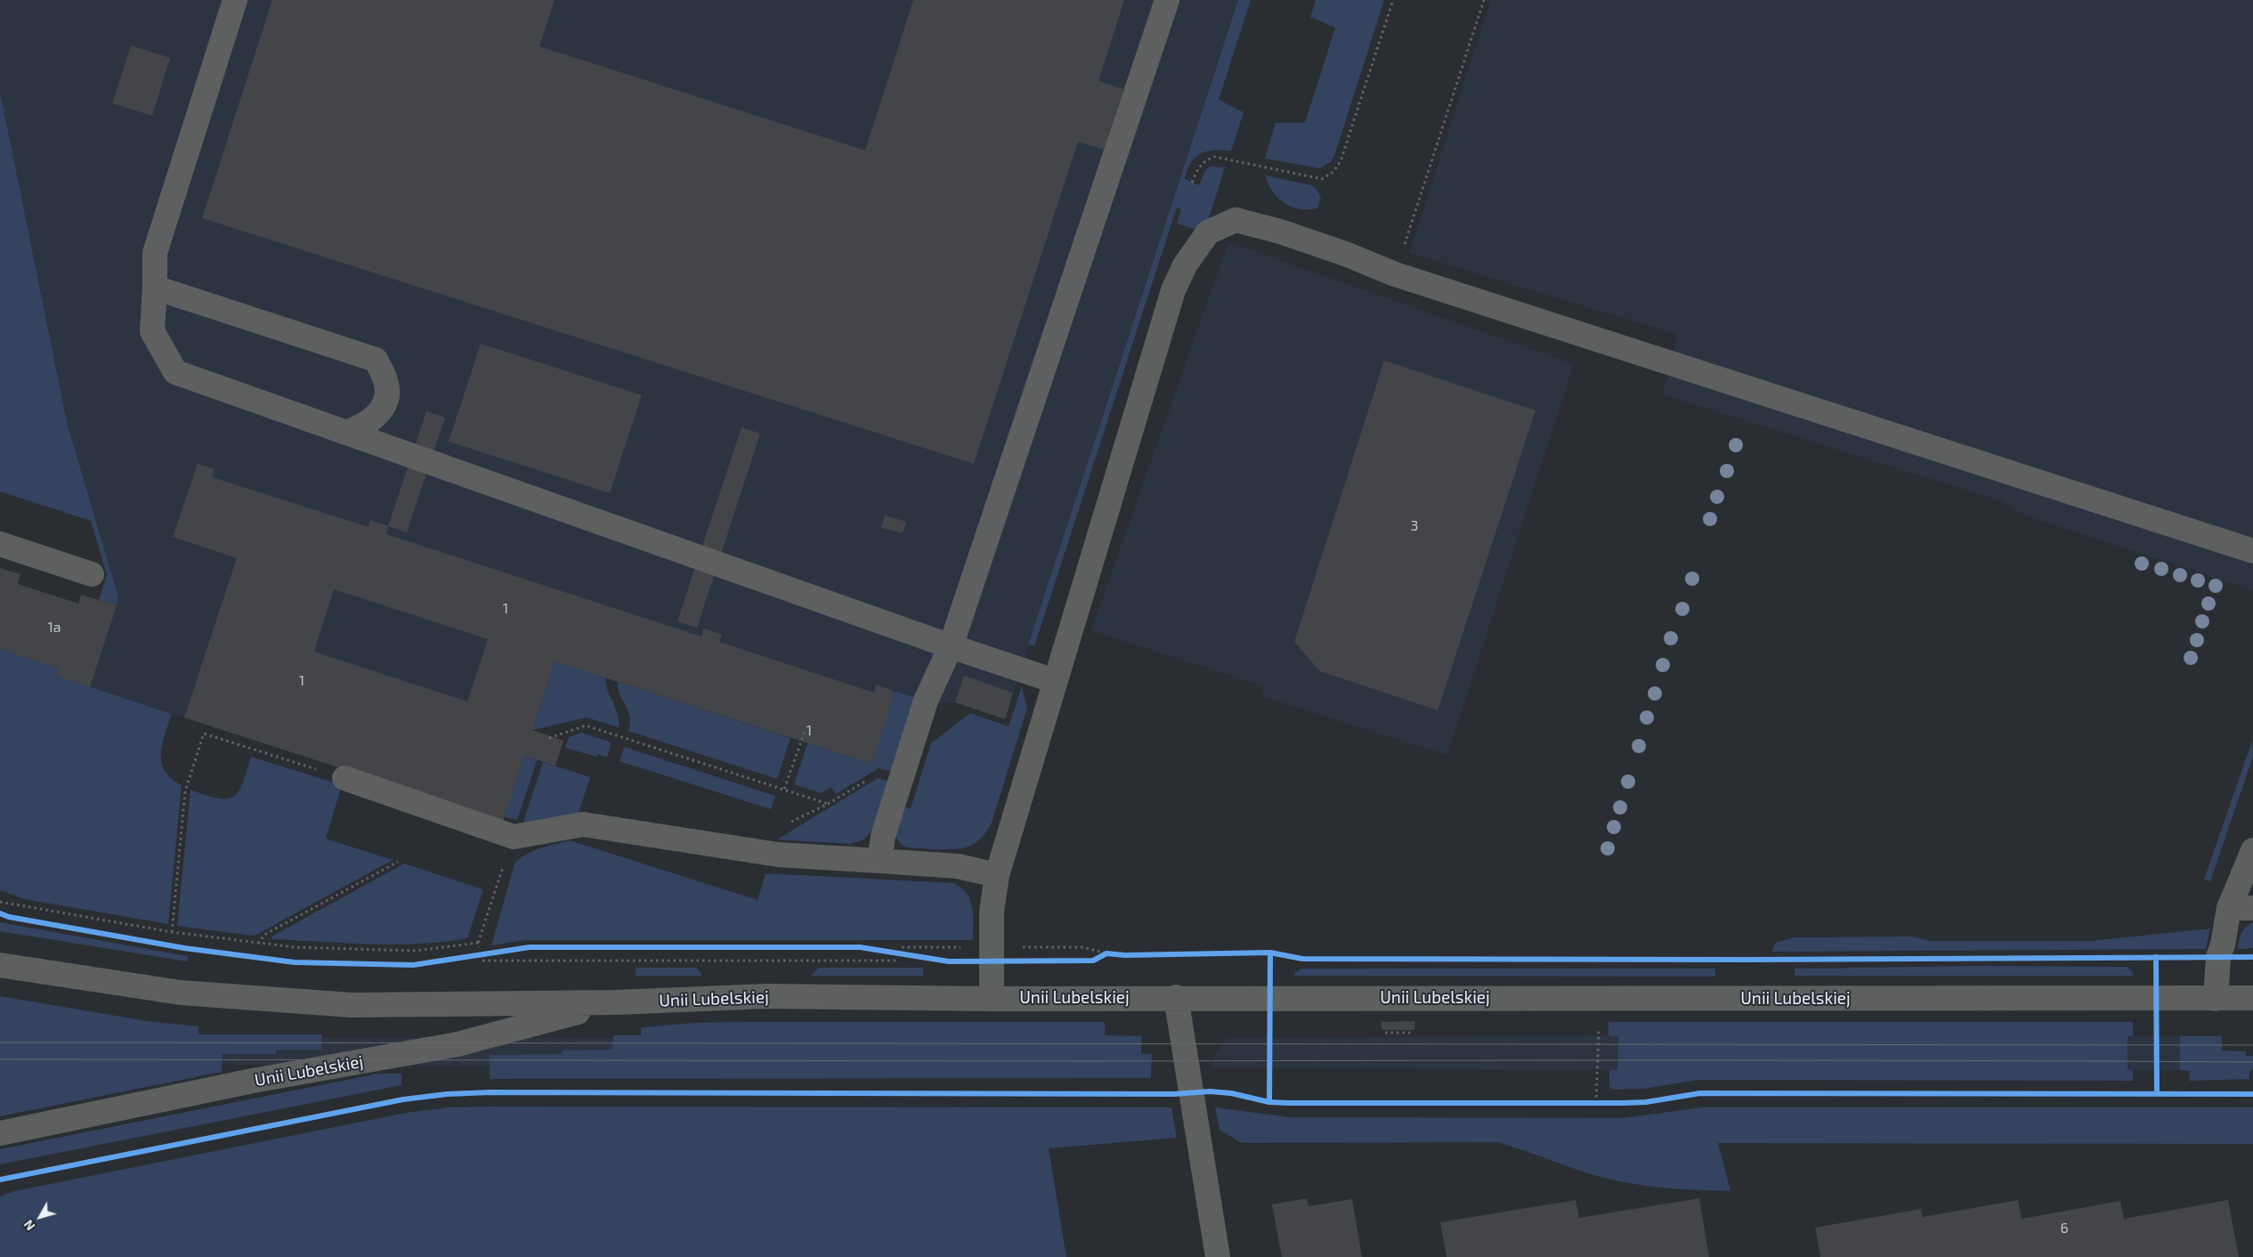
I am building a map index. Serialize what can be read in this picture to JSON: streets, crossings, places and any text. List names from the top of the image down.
{
  "streets": {
    "street": ["Unii Lubelskiej"]
  },
  "house_numbers": [
    "3",
    "1",
    "1a",
    "1",
    "1",
    "6"
  ],
  "north": "bottom left"
}
